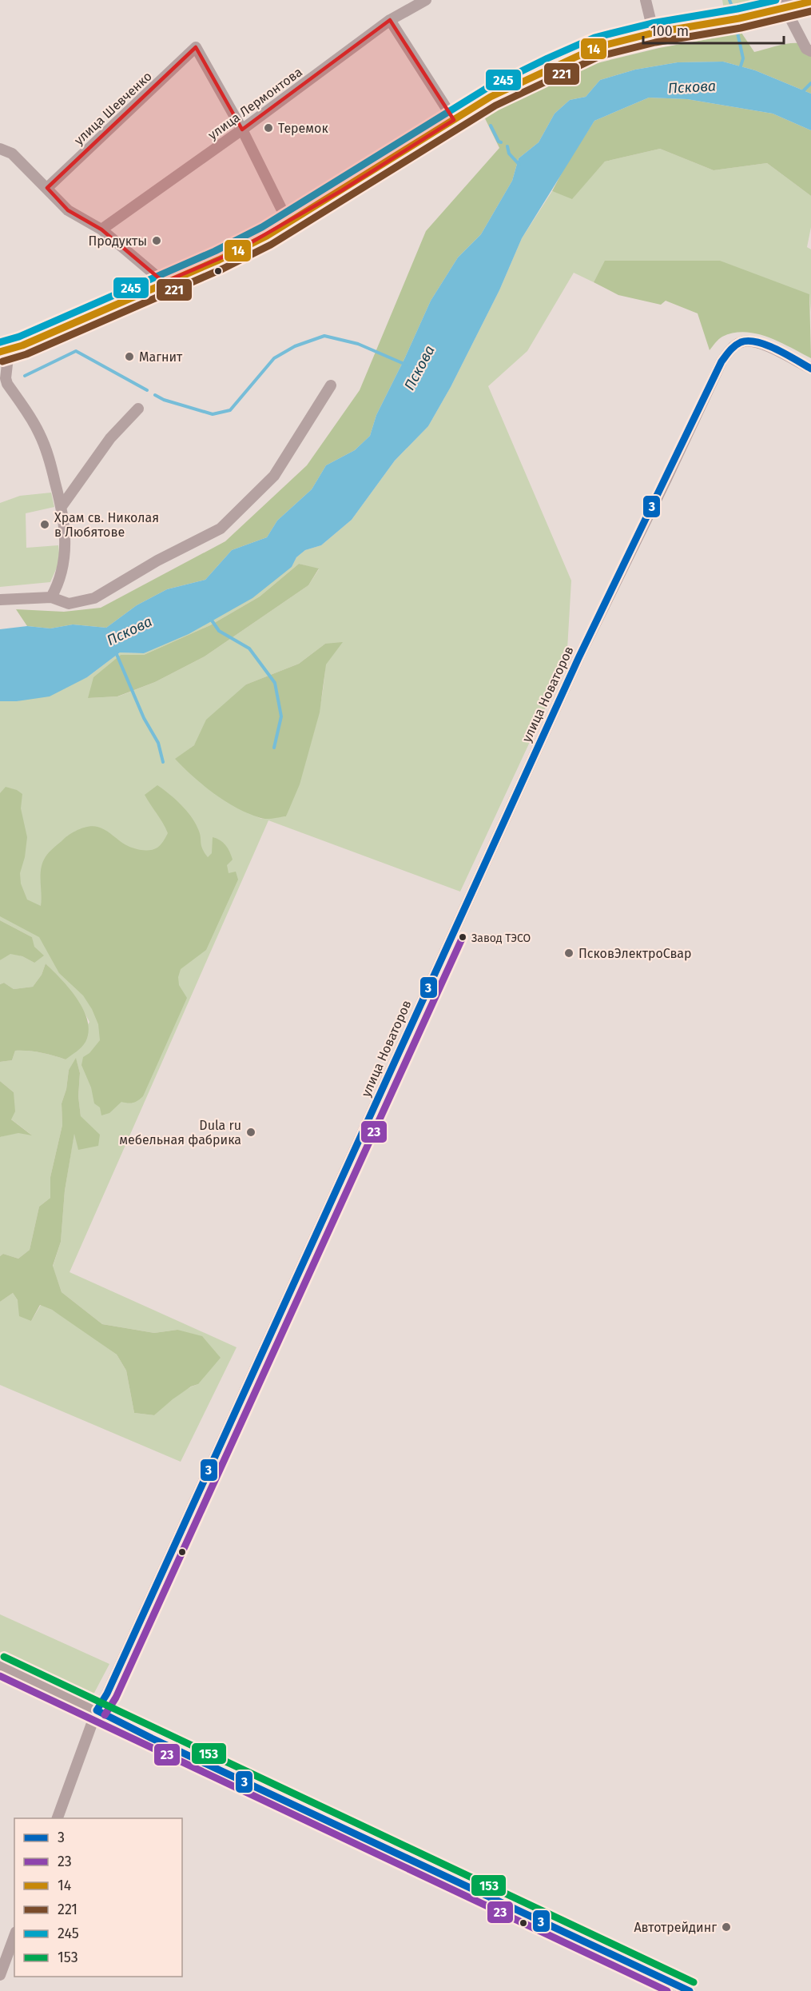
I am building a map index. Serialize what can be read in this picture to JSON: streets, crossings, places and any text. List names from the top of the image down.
{
  "streets": {
    "street": ["улица Лермонтова", "улица Шевченко", "улица Новаторов"]
  },
  "crossings": [
    ["улица Лермонтова", "улица Шевченко"]
  ],
  "water": ["Пскова"],
  "places": [
    "Теремок",
    "Продукты",
    "Магнит",
    "Храм св. Николая в Любятове",
    "Завод ТЭСО",
    "ПсковЭлектроСвар",
    "Dula ru мебельная фабрика",
    "Автотрейдинг"
  ],
  "lines": [
    "transit line 245",
    "transit line 14",
    "transit line 221",
    "transit line 3",
    "transit line 23",
    "transit line 153"
  ],
  "legend": [
    "3",
    "23",
    "14",
    "221",
    "245",
    "153"
  ],
  "scale_bar": "100 m"
}
